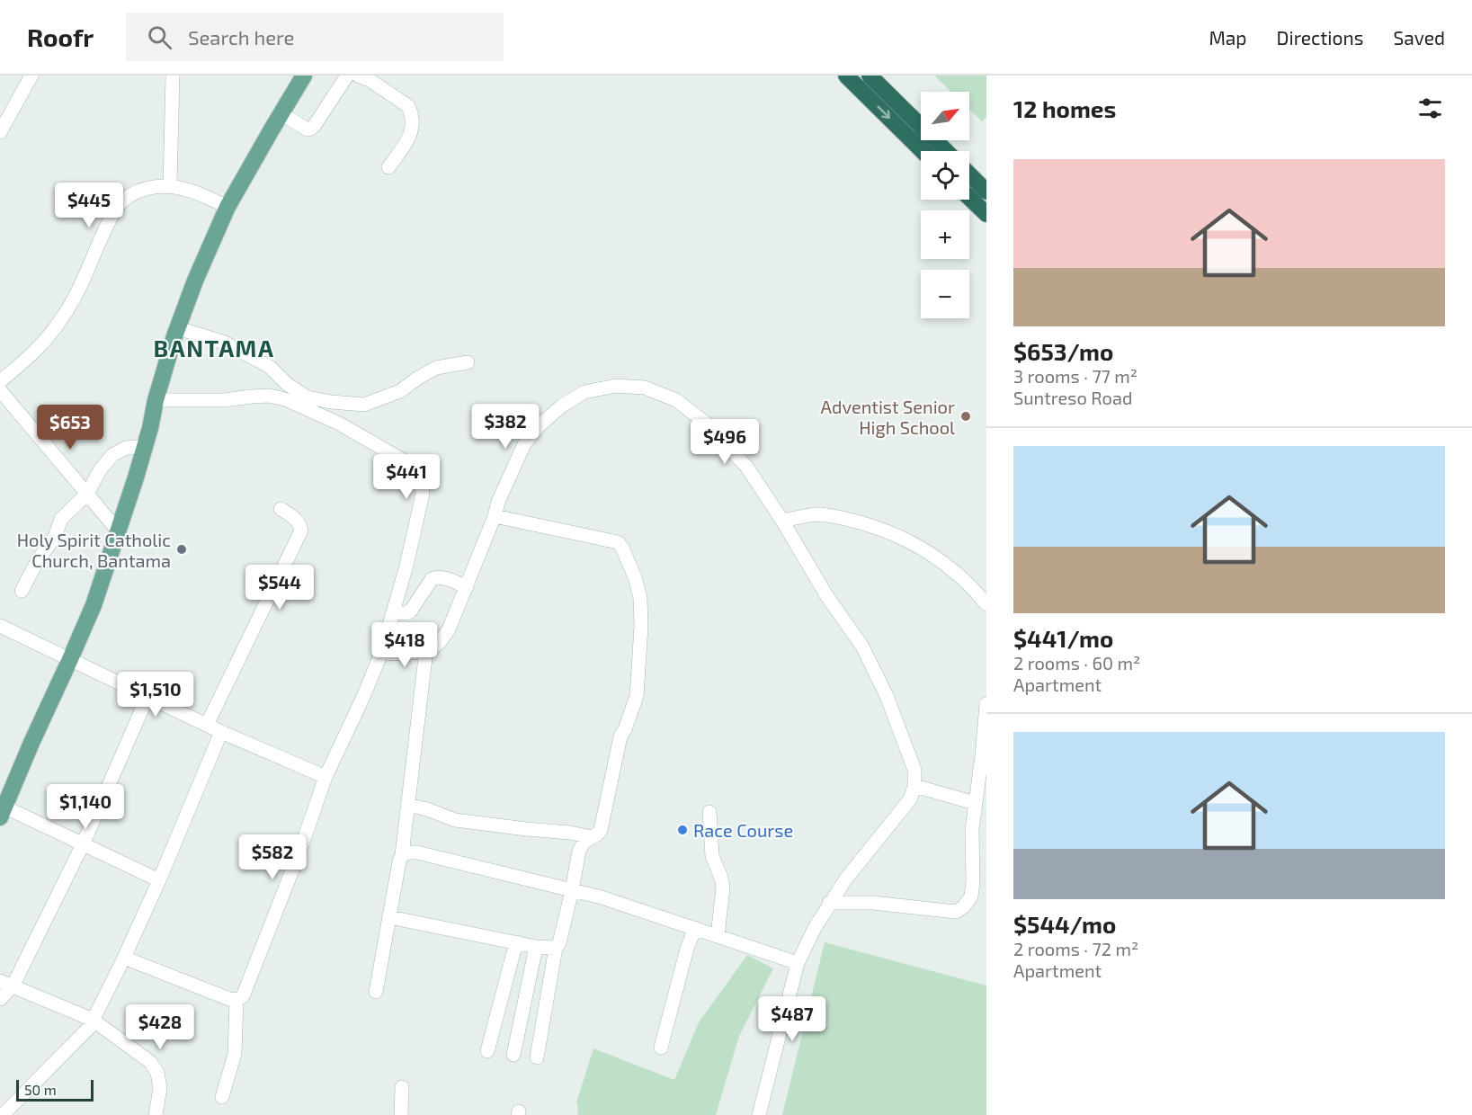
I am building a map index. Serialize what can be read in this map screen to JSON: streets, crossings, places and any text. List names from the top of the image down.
{
  "districts": ["BANTAMA"],
  "places": ["Adventist Senior High School", "Holy Spirit Catholic Church, Bantama", "Race Course"],
  "scale_bar": "50 m",
  "north": "top right",
  "page": {
    "header": "Roofr",
    "search": "Search here",
    "nav": ["Map", "Directions", "Saved"],
    "heading": "12 homes",
    "map_buttons": ["+", "−"],
    "list": [
      {
        "name": "$653/mo",
        "note": "3 rooms · 77 m² · Suntreso Road"
      },
      {
        "name": "$441/mo",
        "note": "2 rooms · 60 m² · Apartment"
      },
      {
        "name": "$544/mo",
        "note": "2 rooms · 72 m² · Apartment"
      }
    ],
    "price": [
      "$445",
      "$382",
      "$653",
      "$496",
      "$441",
      "$544",
      "$418",
      "$1,510",
      "$1,140",
      "$582",
      "$487",
      "$428"
    ],
    "scale": "50 m"
  }
}
